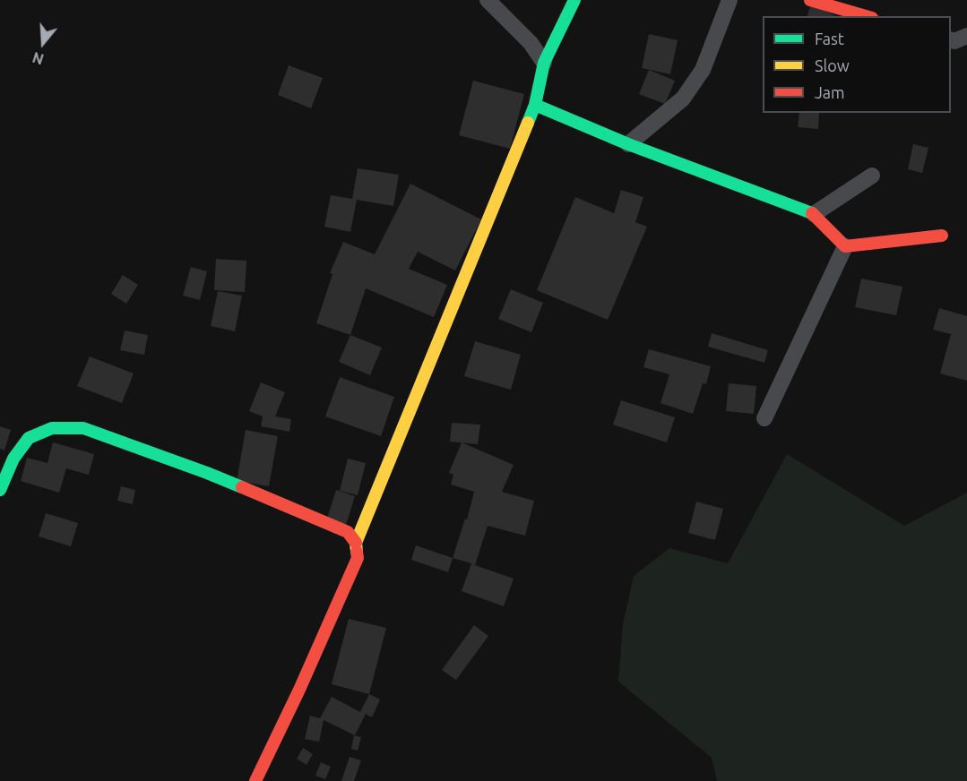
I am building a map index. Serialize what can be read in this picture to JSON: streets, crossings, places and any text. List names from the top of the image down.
{
  "legend": ["Fast", "Slow", "Jam"],
  "north": "bottom"
}
